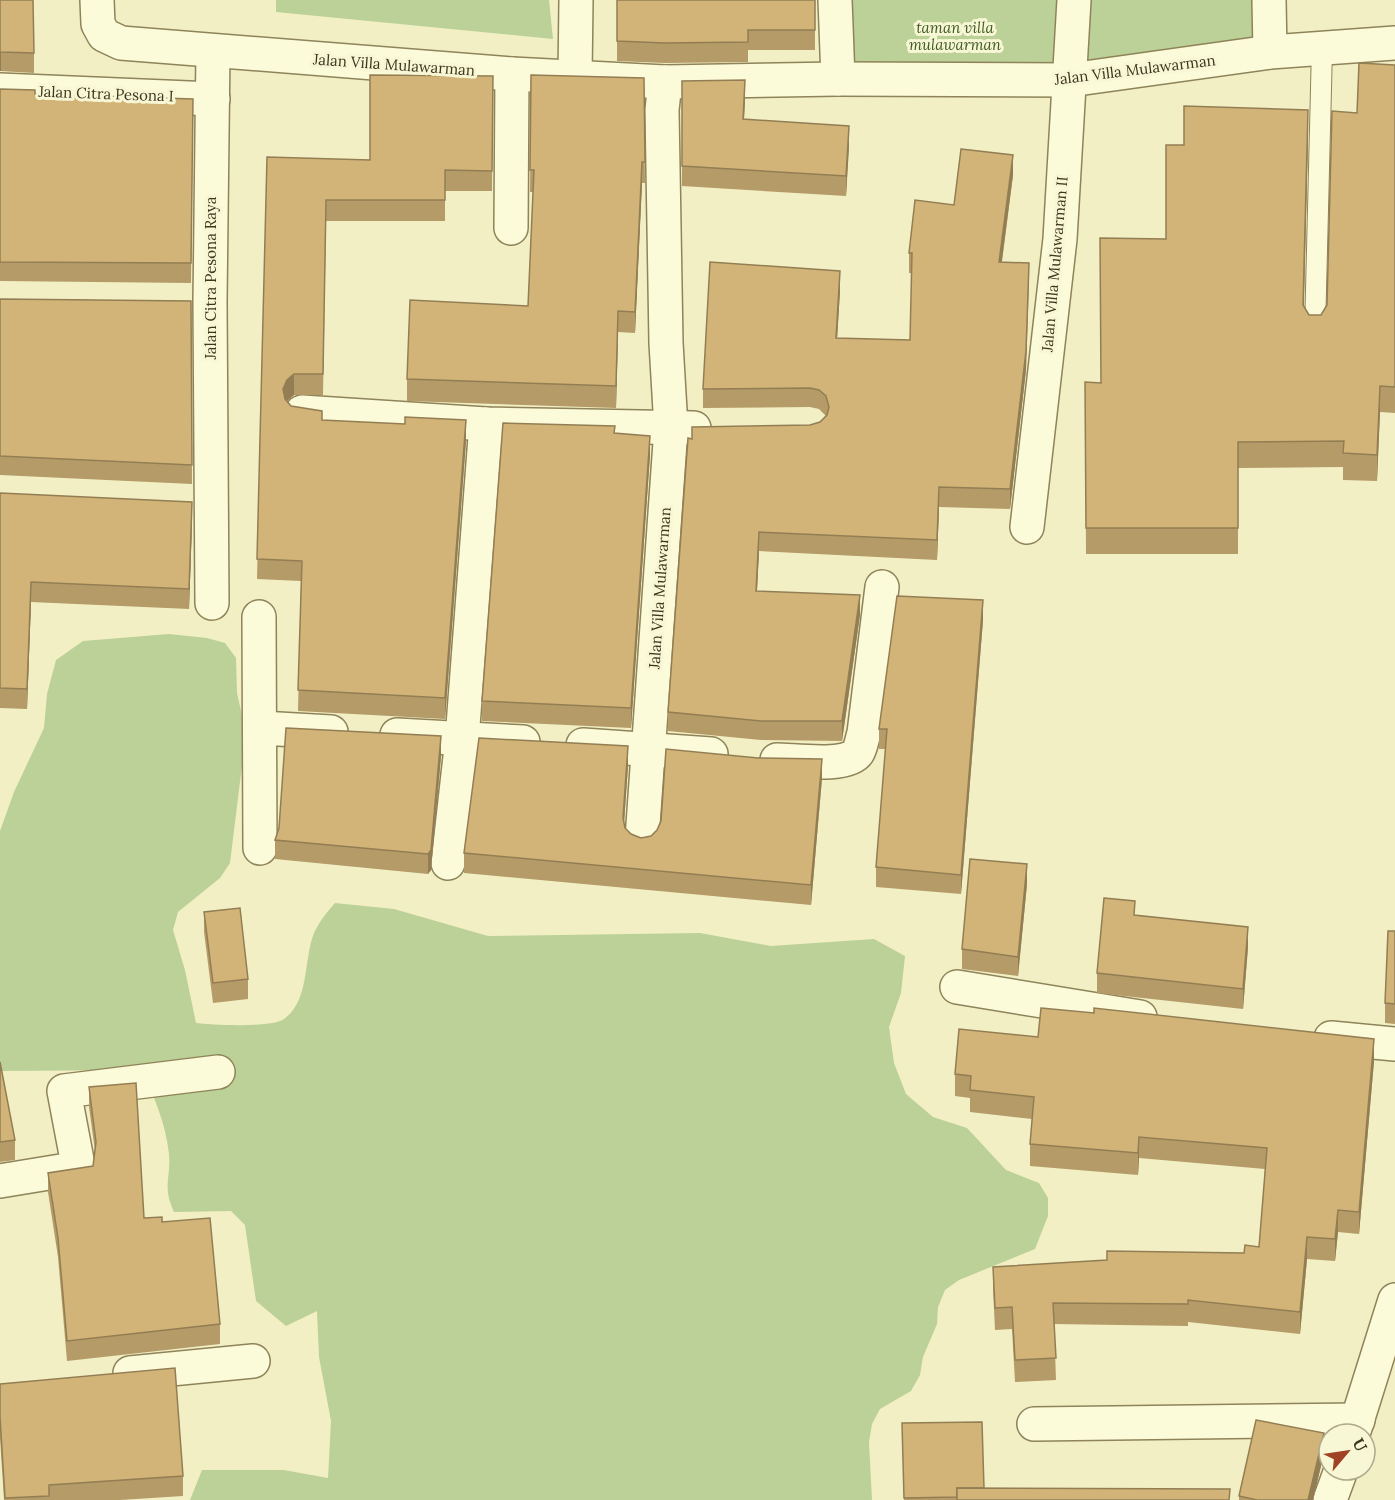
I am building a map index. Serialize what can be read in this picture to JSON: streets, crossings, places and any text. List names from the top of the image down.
{
  "streets": {
    "street": [
      "Jalan Villa Mulawarman",
      "Jalan Citra Pesona I",
      "Jalan Villa Mulawarman II",
      "Jalan Citra Pesona Raya"
    ]
  },
  "crossings": [
    ["Jalan Villa Mulawarman", "Jalan Villa Mulawarman II"],
    ["Jalan Villa Mulawarman", "Jalan Citra Pesona Raya"],
    ["Jalan Citra Pesona I", "Jalan Citra Pesona Raya"]
  ],
  "parks": ["taman villa mulawarman"],
  "north": "top right"
}
